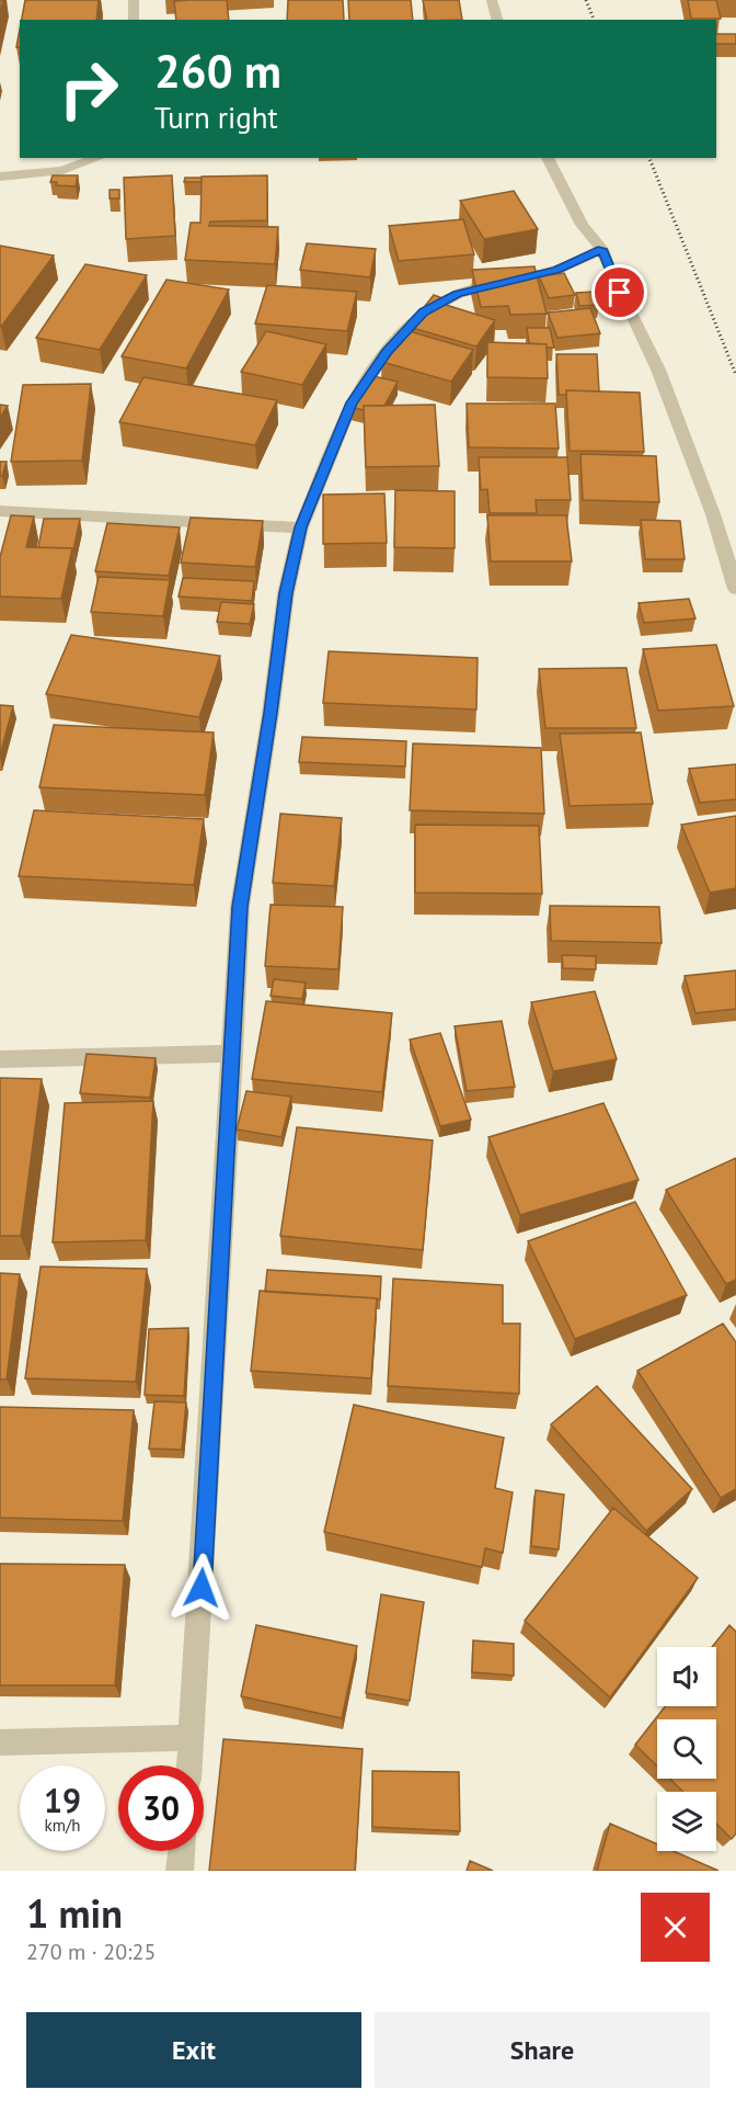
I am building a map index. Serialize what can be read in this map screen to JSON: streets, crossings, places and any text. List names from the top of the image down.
{
  "page": {
    "turn": ["260 m", "Turn right"],
    "speed": "19 km/h",
    "limit": "30",
    "heading": ["1 min", "270 m · 20:25"],
    "buttons": ["Exit", "Share"]
  }
}
